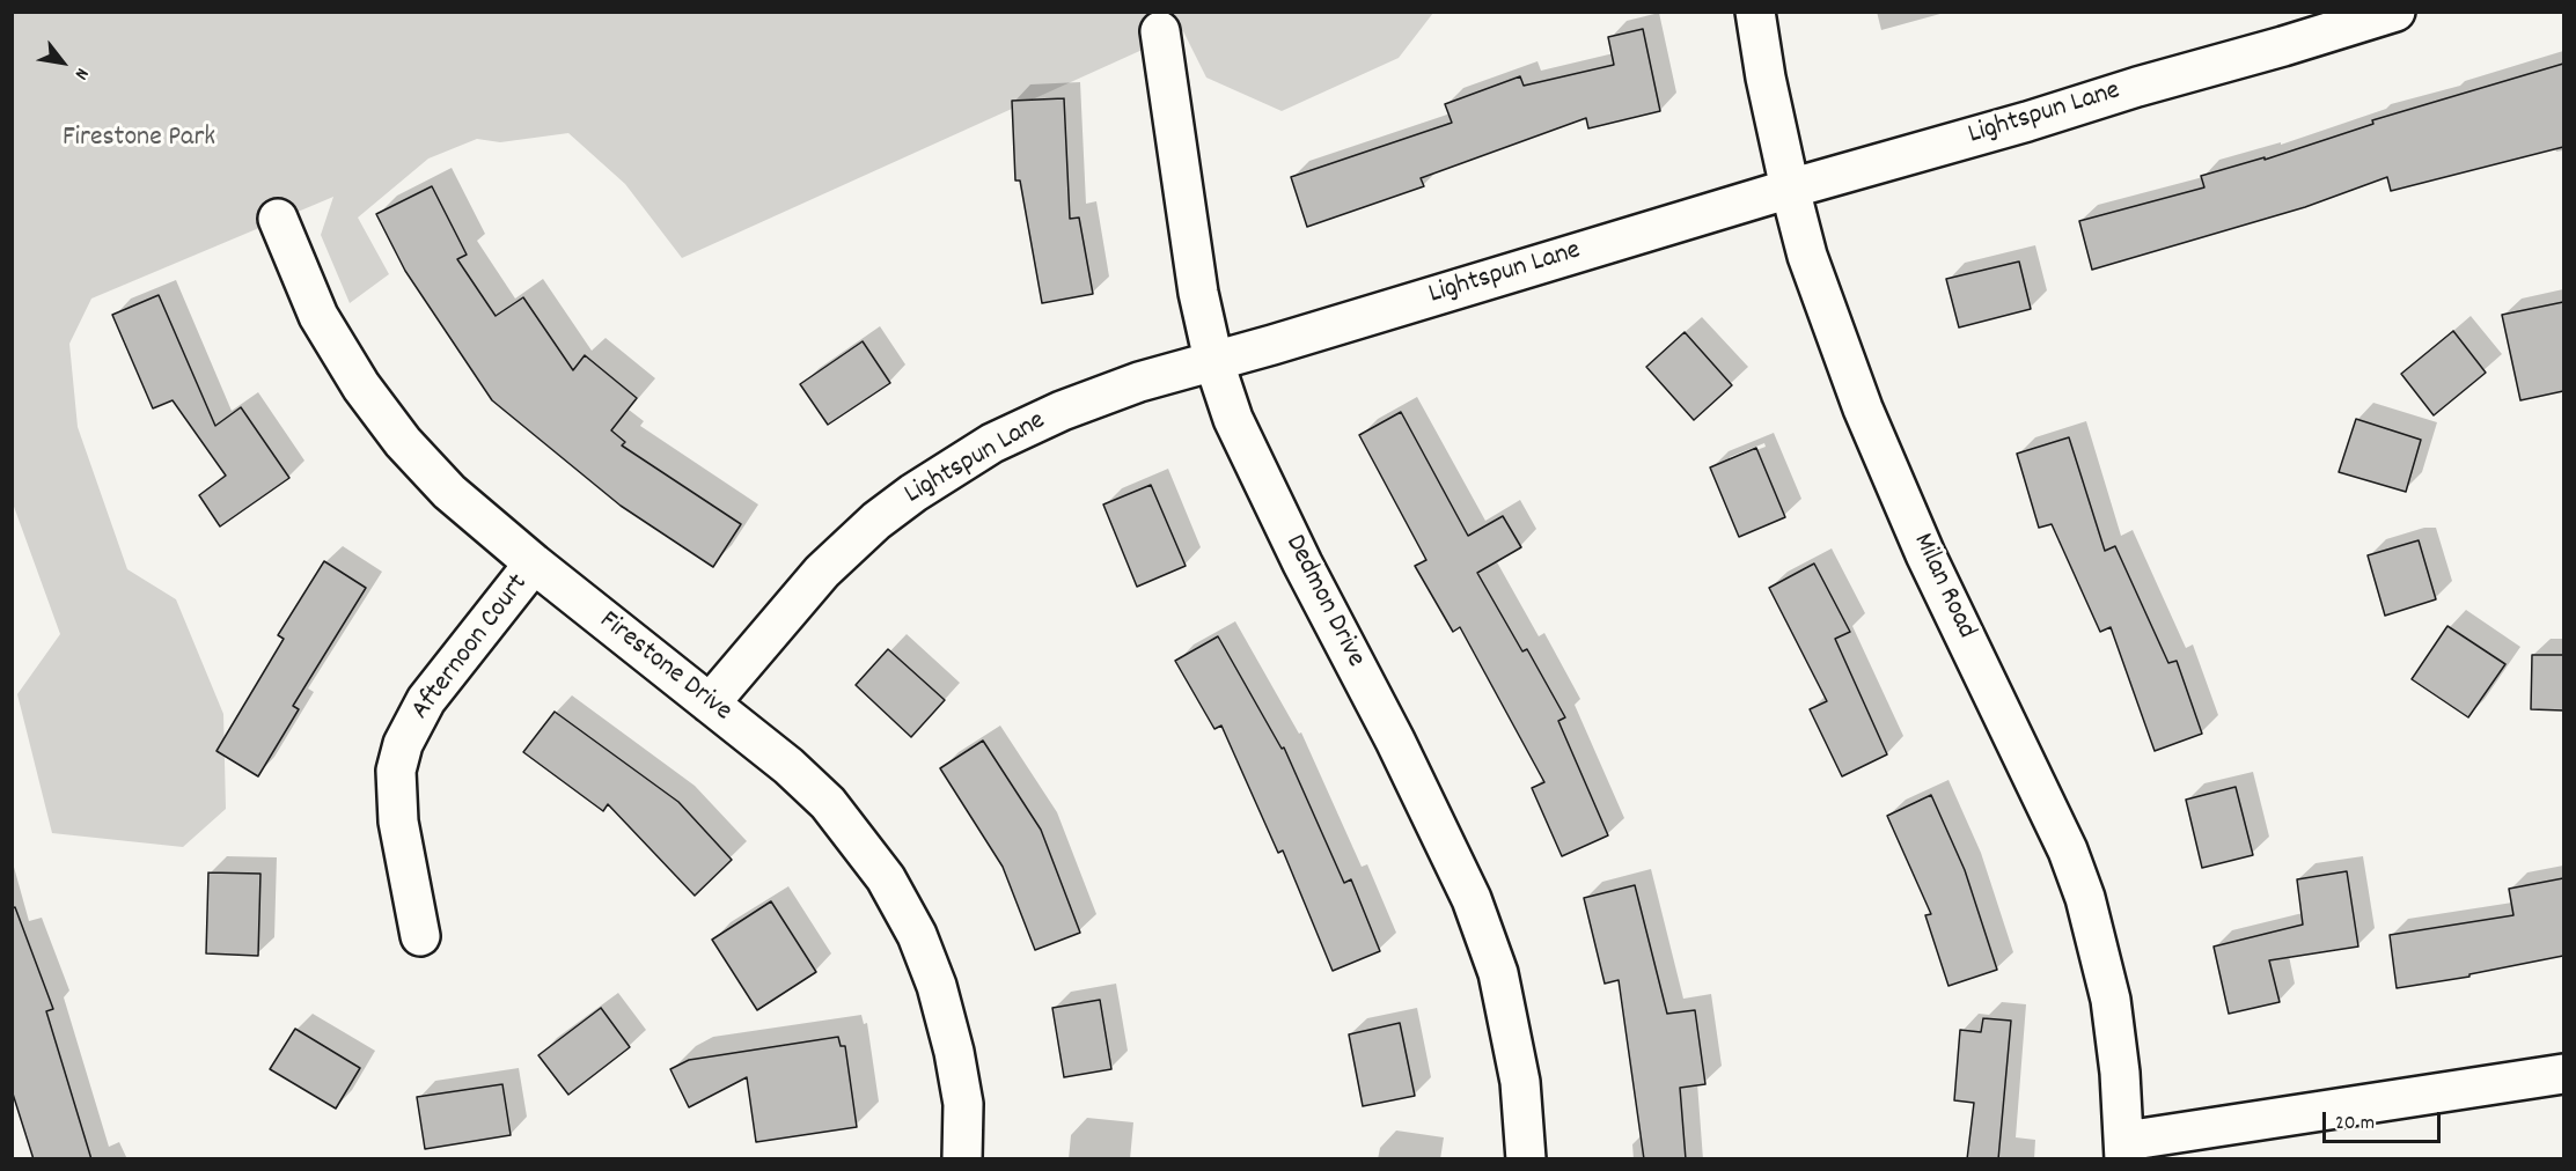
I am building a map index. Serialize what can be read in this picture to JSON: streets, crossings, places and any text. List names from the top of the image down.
{
  "streets": {
    "street": [
      "Lightspun Lane",
      "Milan Road",
      "Dedmon Drive",
      "Afternoon Court",
      "Firestone Drive"
    ]
  },
  "crossings": [
    ["Lightspun Lane", "Milan Road"],
    ["Lightspun Lane", "Dedmon Drive"],
    ["Lightspun Lane", "Firestone Drive"],
    ["Afternoon Court", "Firestone Drive"]
  ],
  "parks": ["Firestone Park"],
  "scale_bar": "20 m",
  "north": "bottom right"
}
